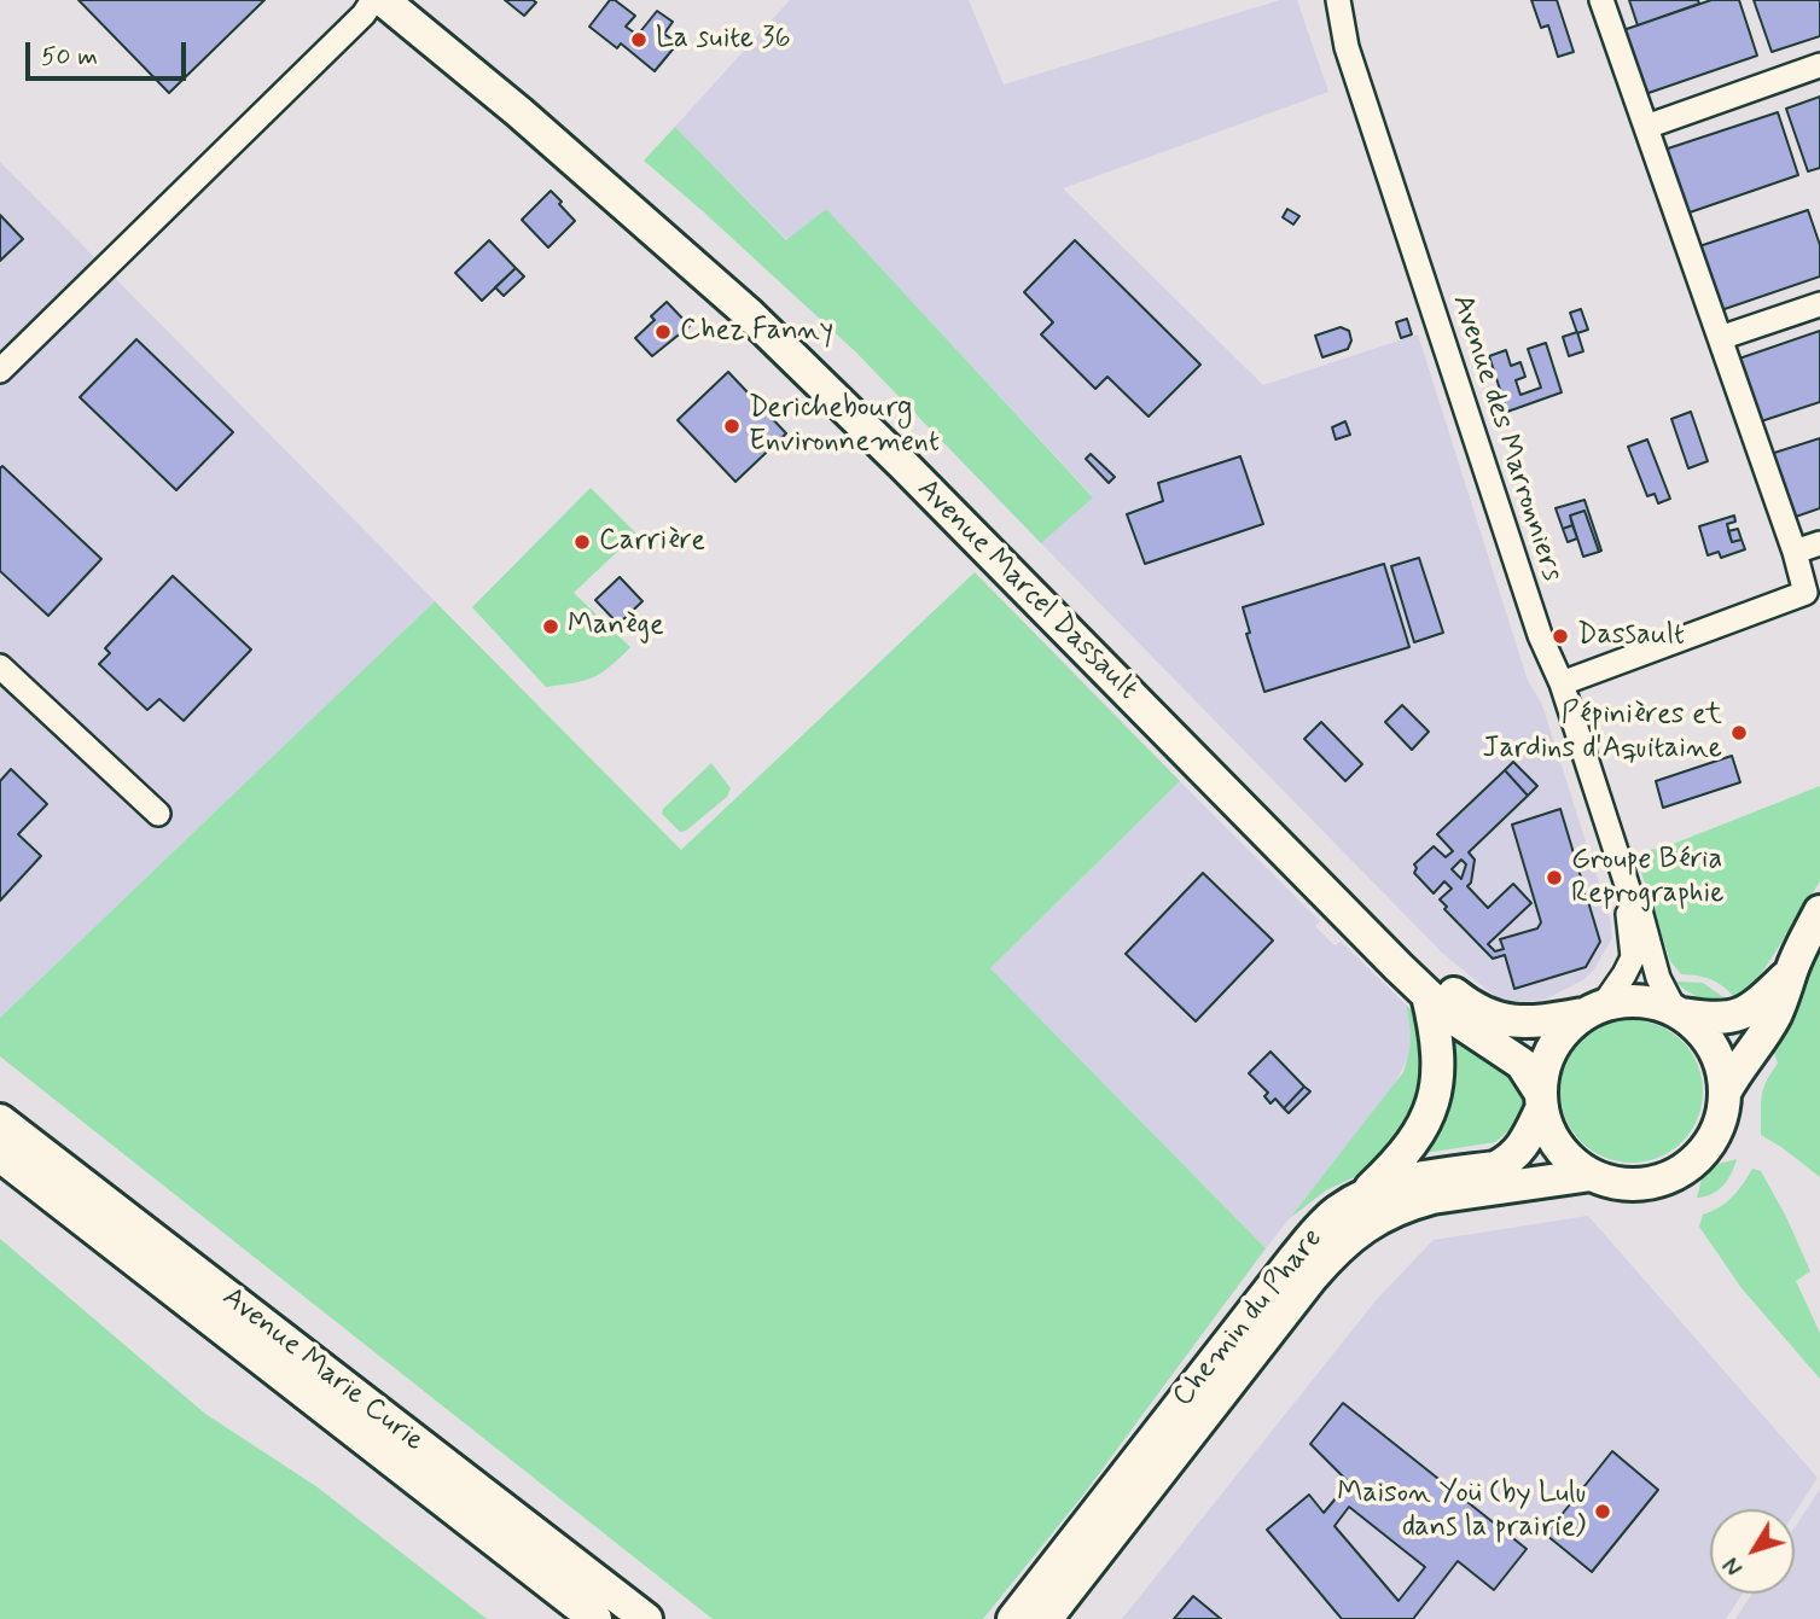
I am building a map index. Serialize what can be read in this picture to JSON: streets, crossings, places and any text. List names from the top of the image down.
{
  "streets": {
    "main road": ["Avenue Marcel Dassault", "Chemin du Phare", "Avenue Marie Curie"],
    "street": ["Avenue des Marronniers"]
  },
  "crossings": [
    ["Avenue des Marronniers", "Avenue Marcel Dassault"],
    ["Avenue des Marronniers", "Chemin du Phare"],
    ["Avenue Marcel Dassault", "Chemin du Phare"]
  ],
  "places": [
    "La suite 36",
    "Chez Fanny",
    "Derichebourg Environnement",
    "Carrière",
    "Manège",
    "Dassault",
    "Pépinières et Jardins d'Aquitaine",
    "Groupe Béria Reprographie",
    "Maison Yoü (by Lulu dans la prairie)"
  ],
  "scale_bar": "50 m",
  "north": "bottom left"
}
